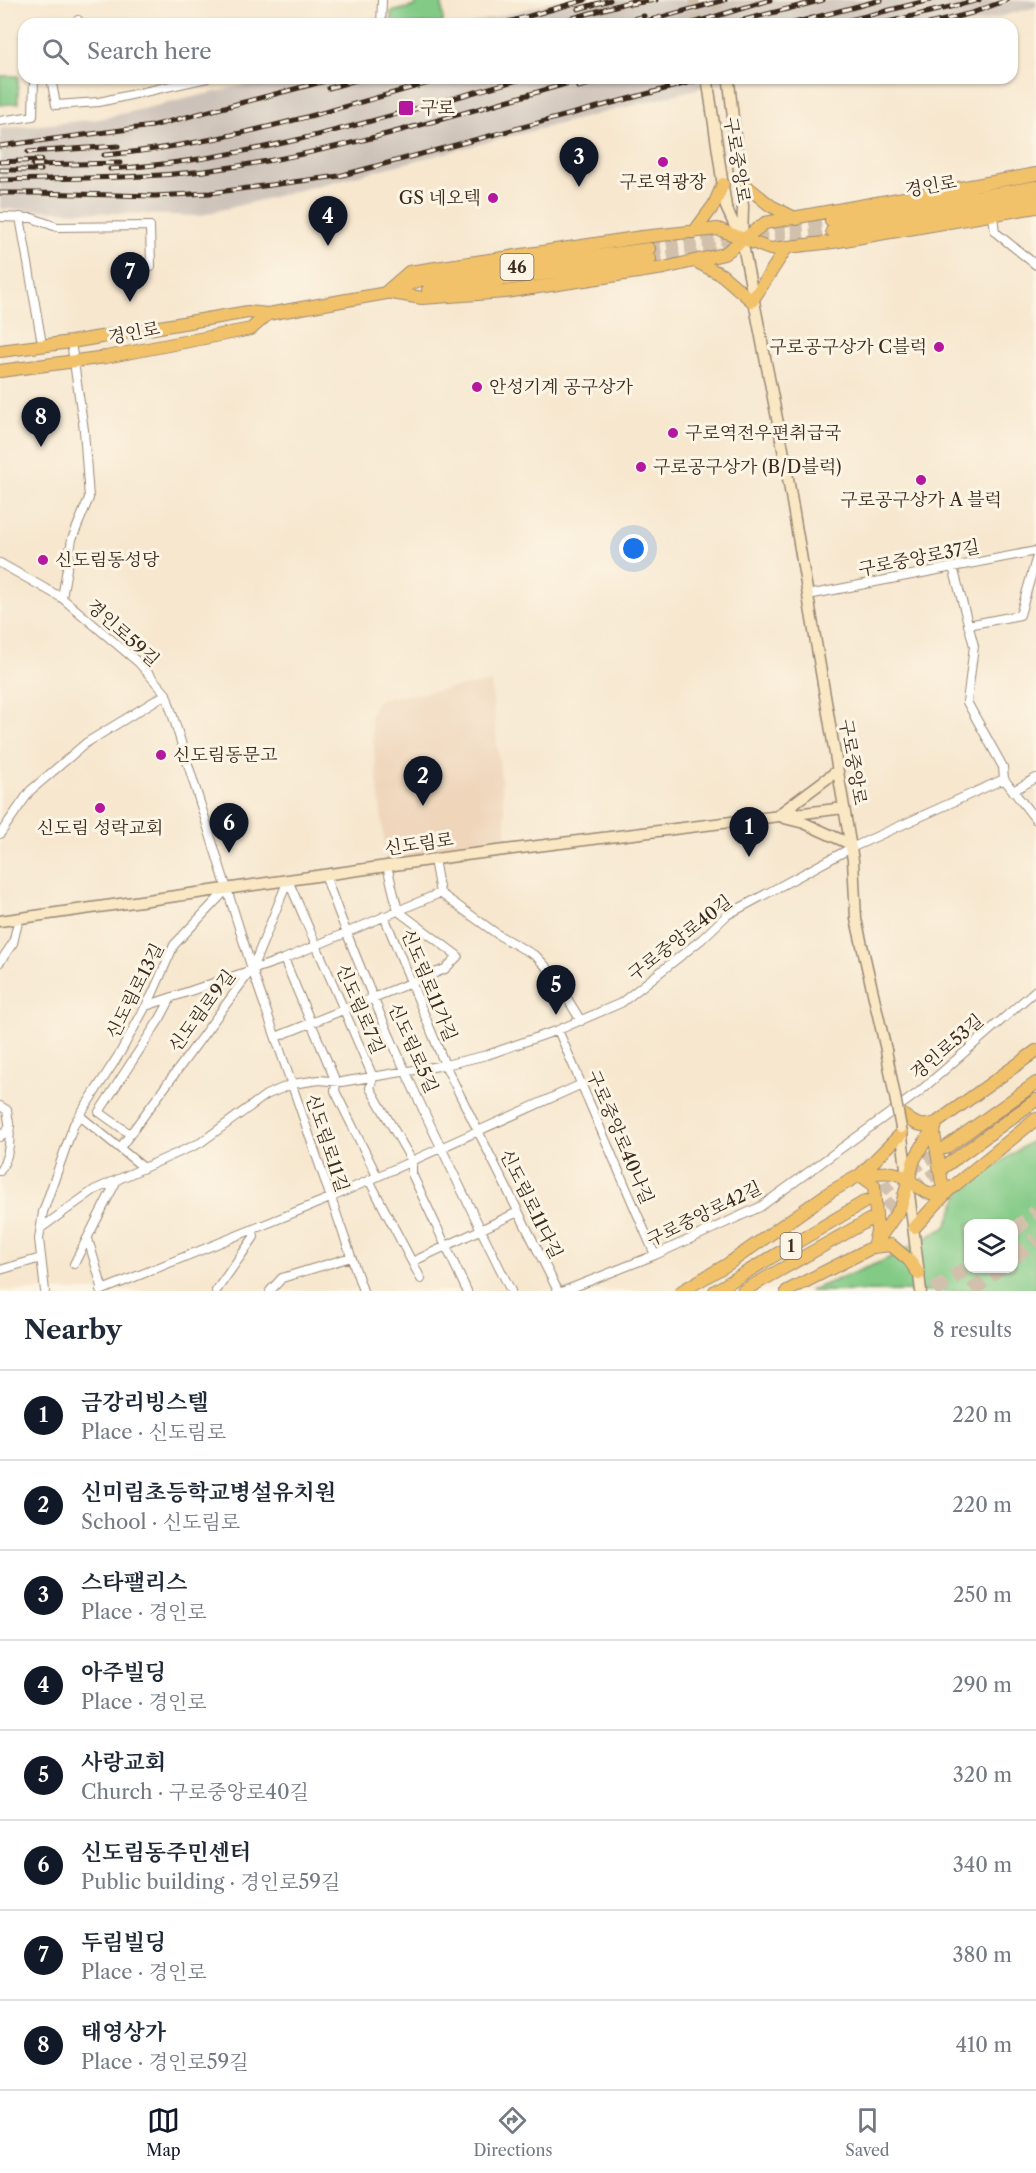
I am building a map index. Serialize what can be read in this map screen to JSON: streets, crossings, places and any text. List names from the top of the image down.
{
  "streets": {
    "main road": [
      "구로중앙로",
      "경인로",
      "46",
      "신도림로",
      "1"
    ],
    "street": [
      "구로중앙로37길",
      "경인로59길",
      "구로중앙로40길",
      "신도림로11가길",
      "신도림로13길",
      "신도림로7길",
      "신도림로9길",
      "경인로53길",
      "신도림로5길",
      "구로중앙로40나길",
      "신도림로11길",
      "신도림로11다길",
      "구로중앙로42길"
    ]
  },
  "crossings": [
    ["구로중앙로", "구로중앙로37길"],
    ["구로중앙로", "신도림로"],
    ["구로중앙로", "구로중앙로40길"],
    ["경인로", "경인로59길"],
    ["경인로59길", "신도림로"],
    ["경인로59길", "신도림로13길"],
    ["경인로59길", "신도림로11길"],
    ["신도림로", "신도림로13길"],
    ["신도림로", "신도림로7길"],
    ["신도림로", "신도림로9길"],
    ["신도림로", "신도림로5길"],
    ["신도림로", "신도림로11길"],
    ["구로중앙로40길", "신도림로11가길"],
    ["구로중앙로40길", "구로중앙로40나길"],
    ["신도림로11가길", "신도림로13길"],
    ["신도림로11가길", "신도림로7길"],
    ["신도림로11가길", "신도림로5길"],
    ["신도림로11가길", "구로중앙로40나길"],
    ["신도림로11가길", "신도림로11길"],
    ["신도림로11가길", "신도림로11다길"],
    ["신도림로13길", "신도림로11길"],
    ["신도림로7길", "신도림로9길"],
    ["신도림로9길", "신도림로11길"],
    ["경인로53길", "구로중앙로42길"],
    ["구로중앙로40나길", "구로중앙로42길"]
  ],
  "places": {
    "transit": ["구로"],
    "other": [
      "구로역광장",
      "GS 네오텍",
      "구로공구상가 C블럭",
      "안성기계 공구상가",
      "구로역전우편취급국",
      "구로공구상가 (B/D블럭)",
      "구로공구상가 A 블럭",
      "신도림동성당",
      "신도림동문고",
      "신도림 성락교회"
    ]
  },
  "page": {
    "search": "Search here",
    "pins": [
      "3",
      "4",
      "7",
      "8",
      "2",
      "6",
      "1",
      "5"
    ],
    "heading": ["Nearby", "8 results"],
    "list": [
      {
        "mark": "1",
        "name": "금강리빙스텔",
        "note": "Place · 신도림로",
        "value": "220 m"
      },
      {
        "mark": "2",
        "name": "신미림초등학교병설유치원",
        "note": "School · 신도림로",
        "value": "220 m"
      },
      {
        "mark": "3",
        "name": "스타팰리스",
        "note": "Place · 경인로",
        "value": "250 m"
      },
      {
        "mark": "4",
        "name": "아주빌딩",
        "note": "Place · 경인로",
        "value": "290 m"
      },
      {
        "mark": "5",
        "name": "사랑교회",
        "note": "Church · 구로중앙로40길",
        "value": "320 m"
      },
      {
        "mark": "6",
        "name": "신도림동주민센터",
        "note": "Public building · 경인로59길",
        "value": "340 m"
      },
      {
        "mark": "7",
        "name": "두림빌딩",
        "note": "Place · 경인로",
        "value": "380 m"
      },
      {
        "mark": "8",
        "name": "태영상가",
        "note": "Place · 경인로59길",
        "value": "410 m"
      }
    ],
    "nav": ["Map", "Directions", "Saved"]
  }
}
